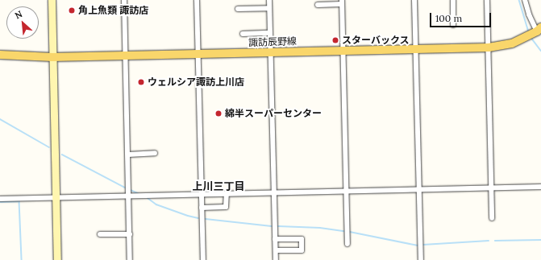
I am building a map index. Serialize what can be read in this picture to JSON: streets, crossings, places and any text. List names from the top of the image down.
{
  "streets": {
    "main road": ["諏訪辰野線"]
  },
  "districts": ["上川三丁目"],
  "places": [
    "角上魚類 諏訪店",
    "スターバックス",
    "ウェルシア諏訪上川店",
    "綿半スーパーセンター"
  ],
  "scale_bar": "100 m",
  "north": "top left"
}
